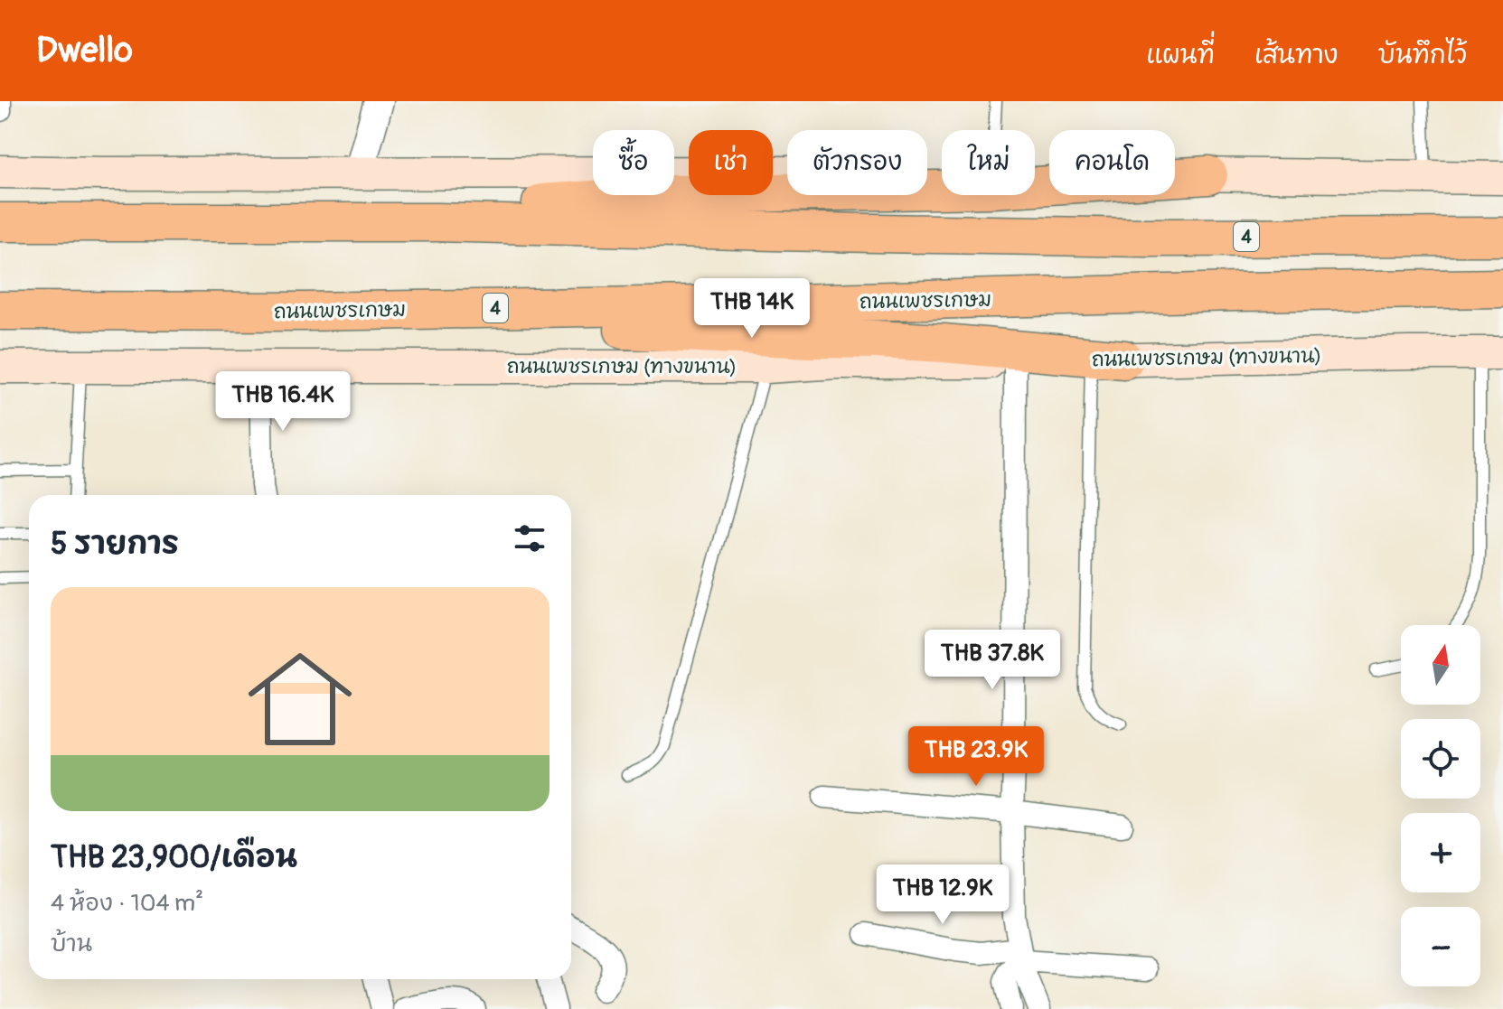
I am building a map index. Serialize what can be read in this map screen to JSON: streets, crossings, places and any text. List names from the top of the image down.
{
  "streets": {
    "highway": ["4", "ถนนเพชรเกษม"],
    "main road": ["ถนนเพชรเกษม (ทางขนาน)"]
  },
  "north": "top",
  "page": {
    "header": "Dwello",
    "nav": ["แผนที่", "เส้นทาง", "บันทึกไว้"],
    "chip": [
      "ซื้อ",
      "เช่า",
      "ตัวกรอง",
      "ใหม่",
      "คอนโด"
    ],
    "price": [
      "THB 14K",
      "THB 16.4K",
      "THB 37.8K",
      "THB 23.9K",
      "THB 12.9K"
    ],
    "heading": "5 รายการ",
    "list": [
      {
        "name": "THB 23,900/เดือน",
        "note": "4 ห้อง · 104 m² · บ้าน"
      }
    ],
    "map_buttons": ["+", "−"]
  }
}
